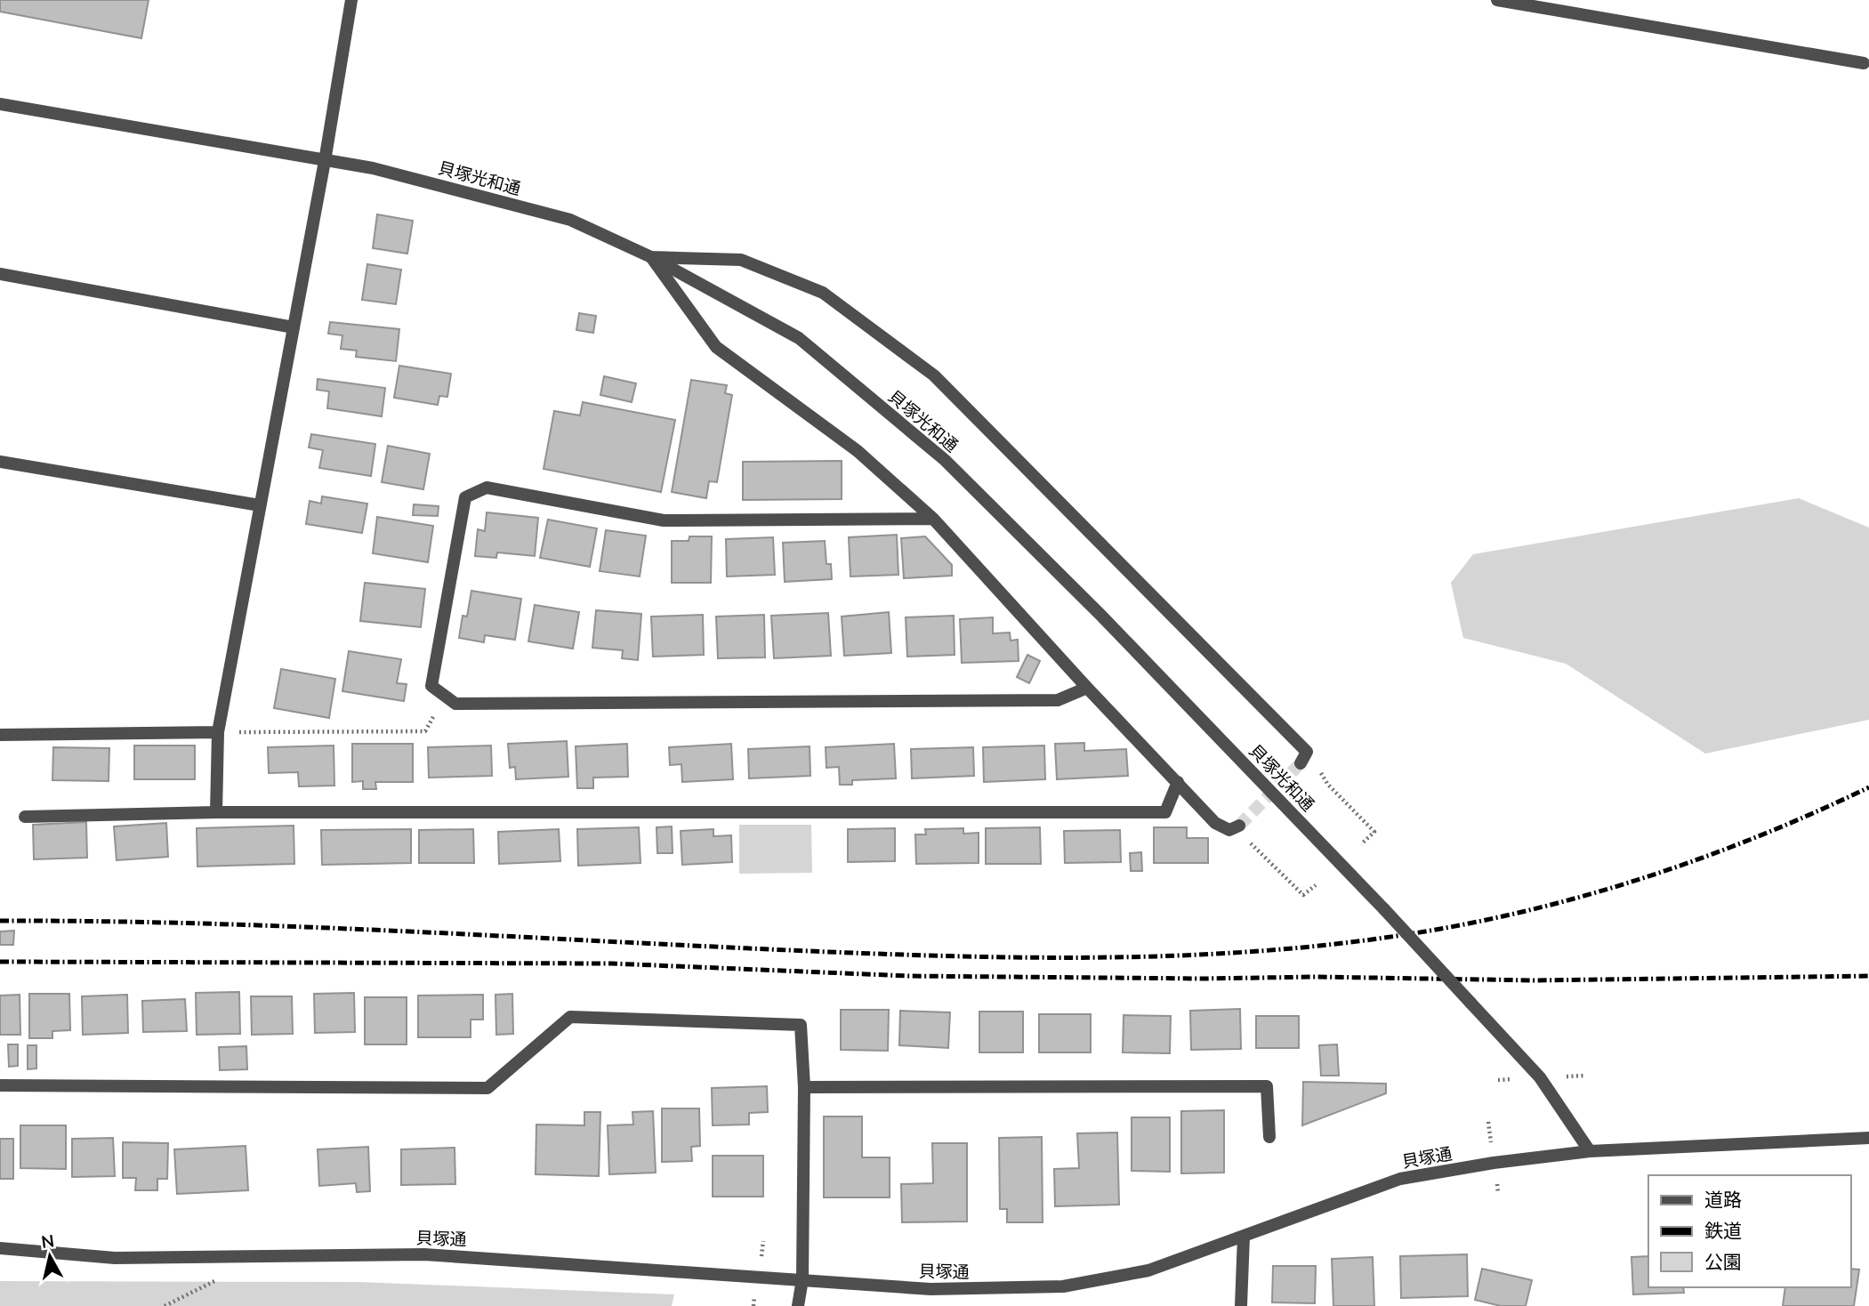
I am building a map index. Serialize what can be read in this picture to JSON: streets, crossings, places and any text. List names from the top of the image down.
{
  "streets": {
    "street": ["貝塚光和通", "貝塚通"]
  },
  "crossings": [
    ["貝塚光和通", "貝塚通"]
  ],
  "legend": ["道路", "鉄道", "公園"],
  "north": "top"
}
